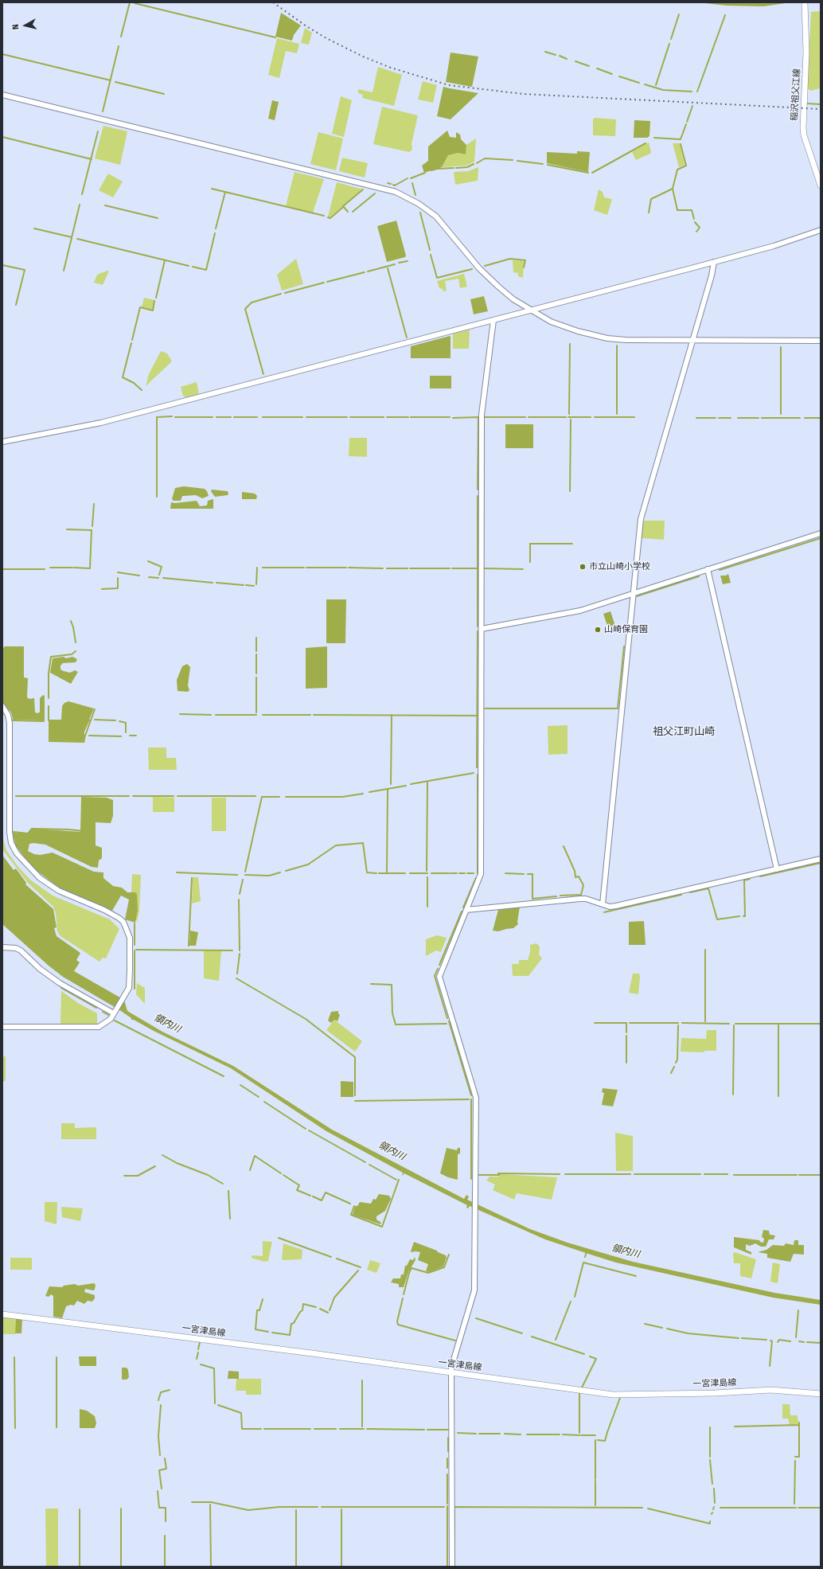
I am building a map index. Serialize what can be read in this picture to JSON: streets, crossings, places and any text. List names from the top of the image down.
{
  "streets": {
    "main road": ["稲沢祖父江線", "一宮津島線"]
  },
  "districts": ["祖父江町山崎"],
  "water": ["領内川"],
  "places": ["市立山崎小学校", "山崎保育園"],
  "north": "left"
}
